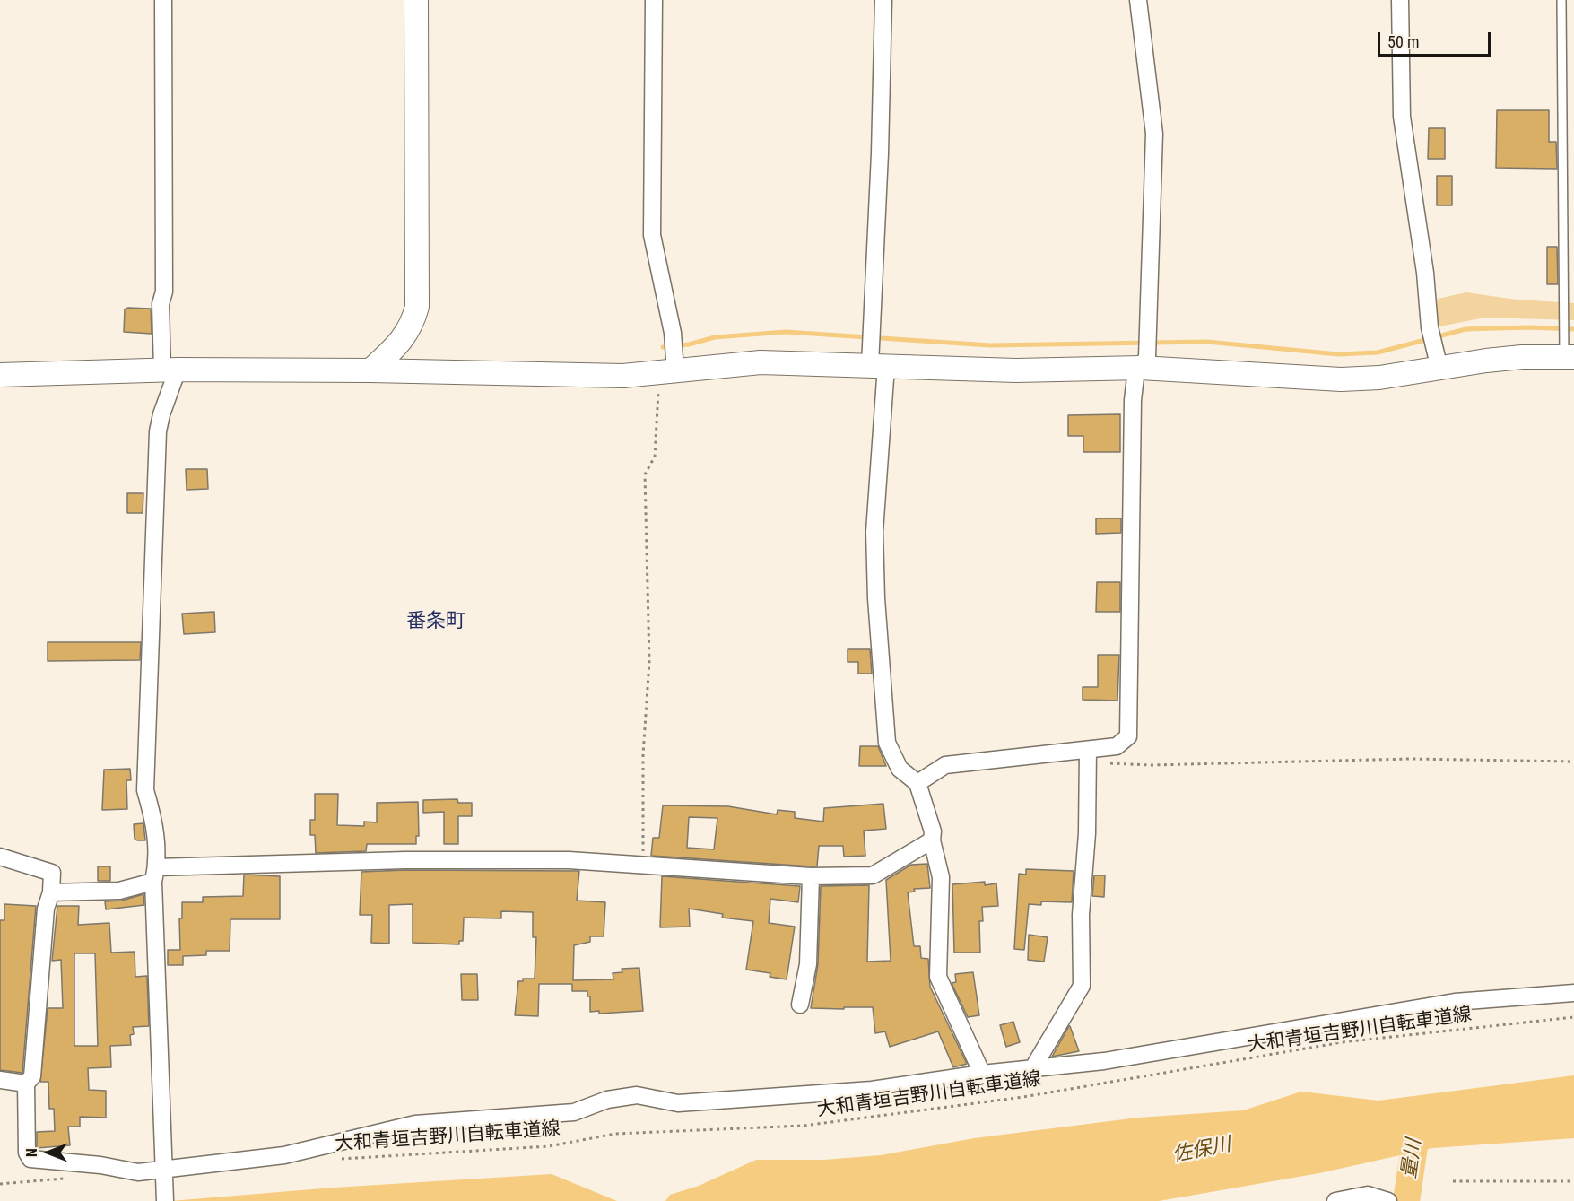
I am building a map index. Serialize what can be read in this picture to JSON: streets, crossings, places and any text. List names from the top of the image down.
{
  "streets": {
    "path": ["大和青垣吉野川自転車道線"]
  },
  "districts": ["番条町"],
  "water": ["佐保川", "量川"],
  "scale_bar": "50 m",
  "north": "left"
}
